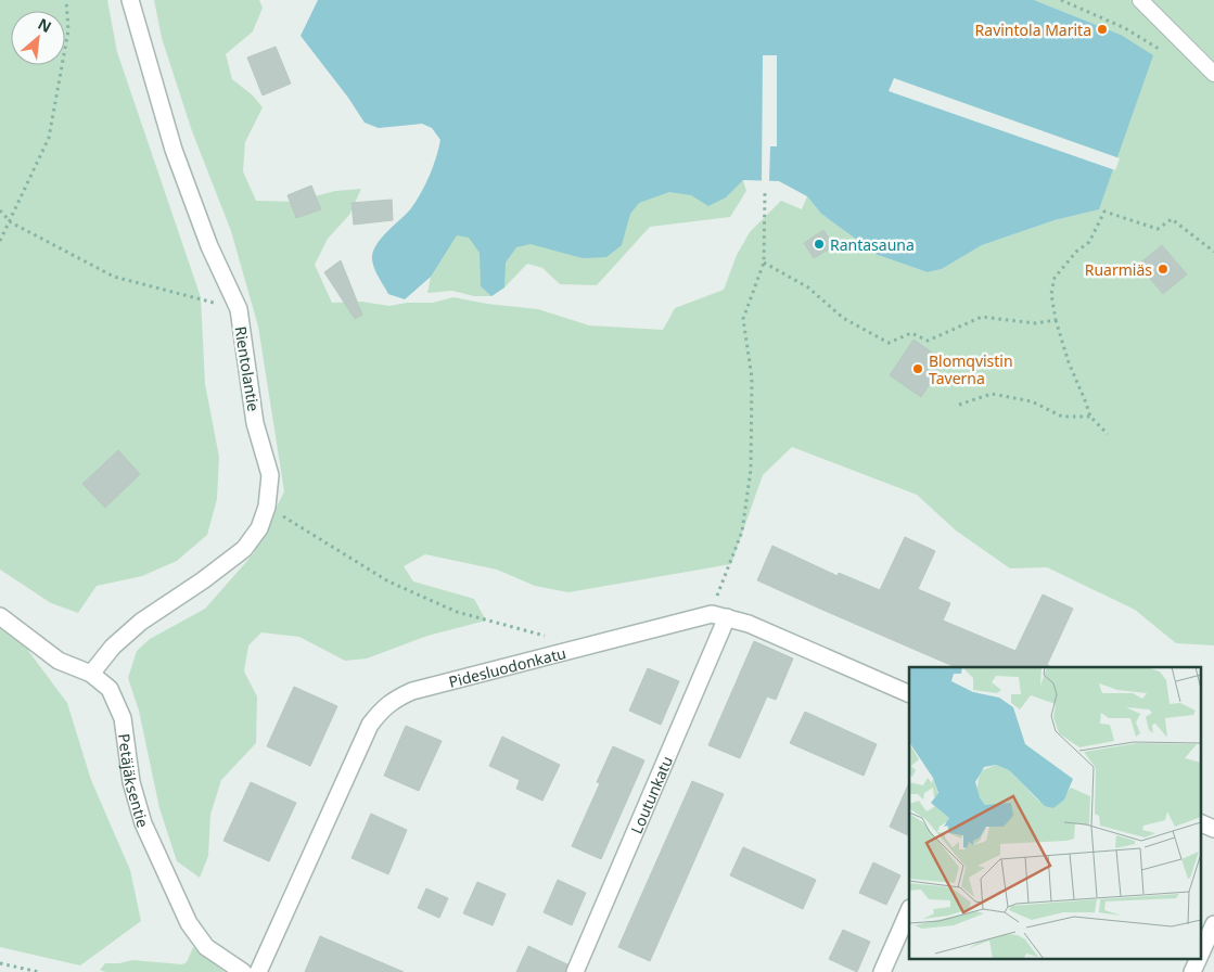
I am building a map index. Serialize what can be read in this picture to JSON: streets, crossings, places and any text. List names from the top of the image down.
{
  "streets": {
    "street": [
      "Rientolantie",
      "Pidesluodonkatu",
      "Petäjäksentie",
      "Loutunkatu"
    ]
  },
  "crossings": [
    ["Rientolantie", "Petäjäksentie"],
    ["Pidesluodonkatu", "Loutunkatu"]
  ],
  "places": [
    "Ravintola Marita",
    "Rantasauna",
    "Ruarmiäs",
    "Blomqvistin Taverna"
  ],
  "north": "top right"
}
